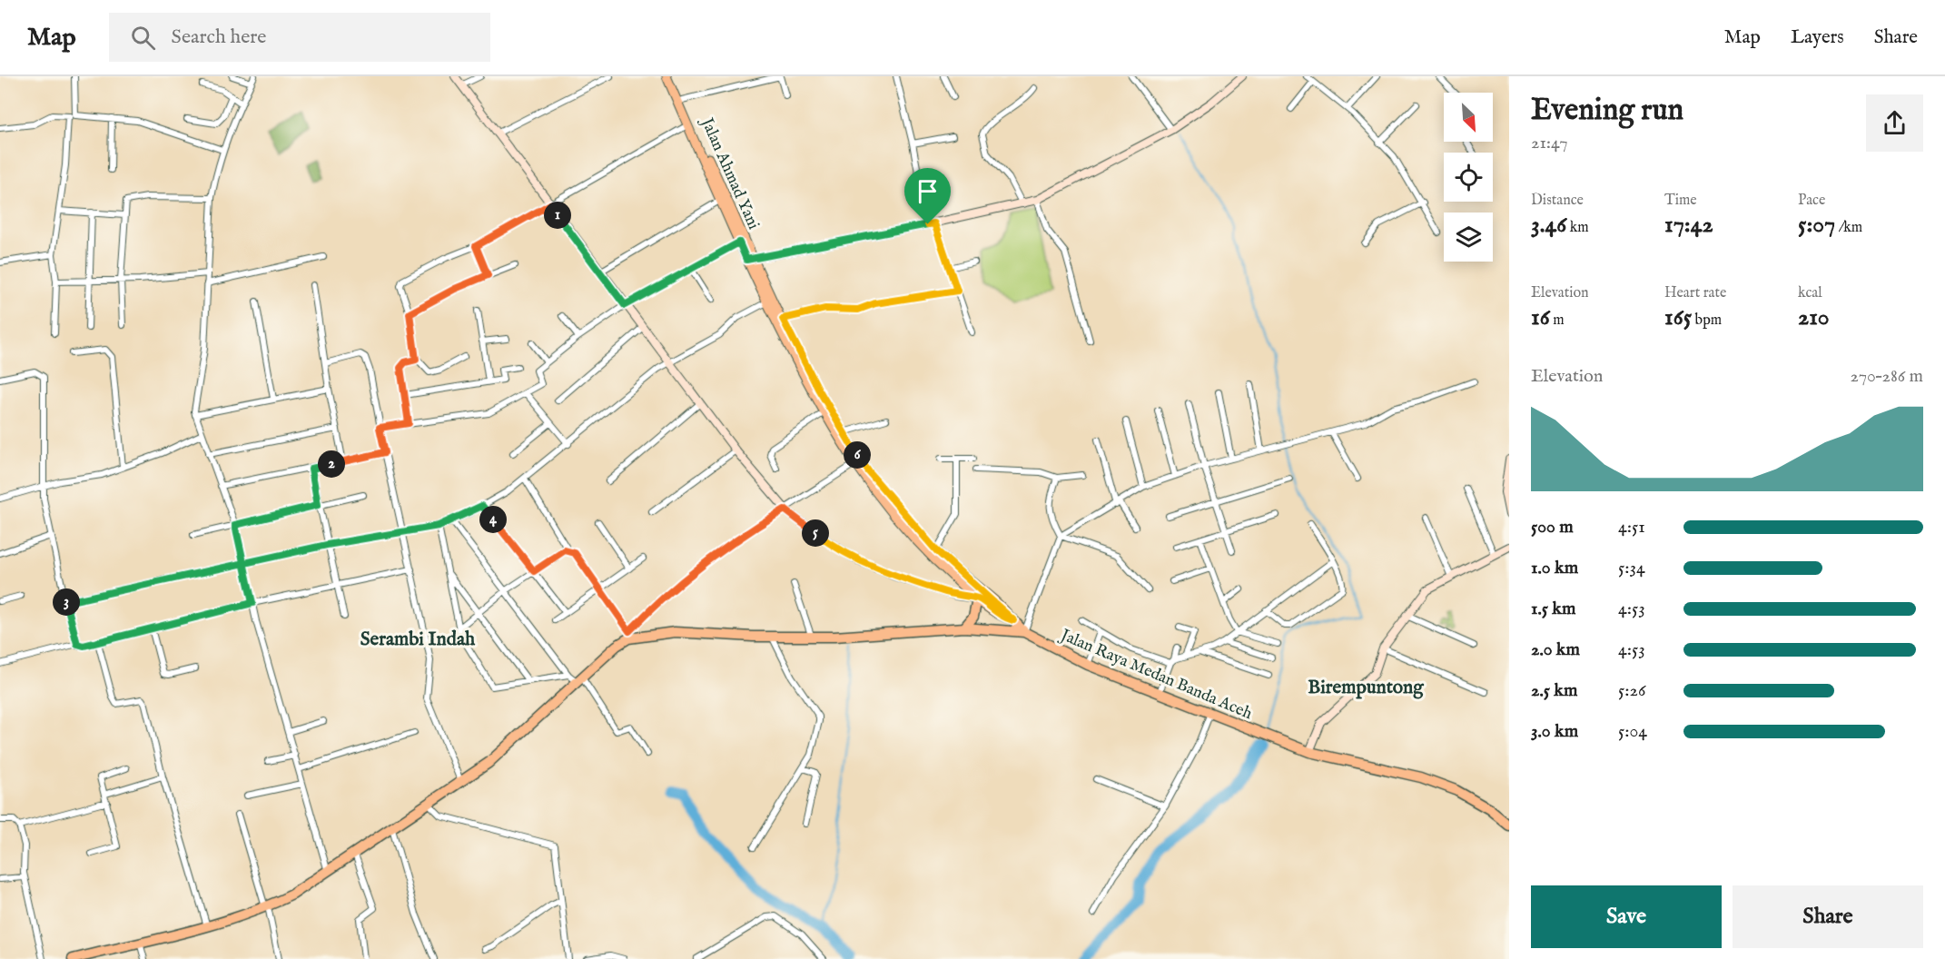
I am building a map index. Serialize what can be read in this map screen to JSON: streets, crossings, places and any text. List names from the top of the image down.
{
  "streets": {
    "highway": ["Jalan Raya Medan Banda Aceh"],
    "main road": ["Jalan Ahmad Yani"]
  },
  "crossings": [
    ["Jalan Ahmad Yani", "Jalan Raya Medan Banda Aceh"]
  ],
  "districts": ["Serambi Indah", "Birempuntong"],
  "north": "bottom right",
  "page": {
    "header": "Map",
    "search": "Search here",
    "nav": ["Map", "Layers", "Share"],
    "heading": ["Evening run", "21:47"],
    "stats": [
      ["Distance", "3.46 km"],
      ["Time", "17:42"],
      ["Pace", "5:07 /km"],
      ["Elevation", "16 m"],
      ["Heart rate", "165 bpm"],
      ["kcal", "210"]
    ],
    "pins": [
      "1",
      "6",
      "2",
      "4",
      "5",
      "3"
    ],
    "chart": ["Elevation", "270–286 m"],
    "list": [
      {
        "name": "500 m",
        "note": "4:51"
      },
      {
        "name": "1.0 km",
        "note": "5:34"
      },
      {
        "name": "1.5 km",
        "note": "4:53"
      },
      {
        "name": "2.0 km",
        "note": "4:53"
      },
      {
        "name": "2.5 km",
        "note": "5:26"
      },
      {
        "name": "3.0 km",
        "note": "5:04"
      }
    ],
    "buttons": ["Save", "Share"]
  }
}
